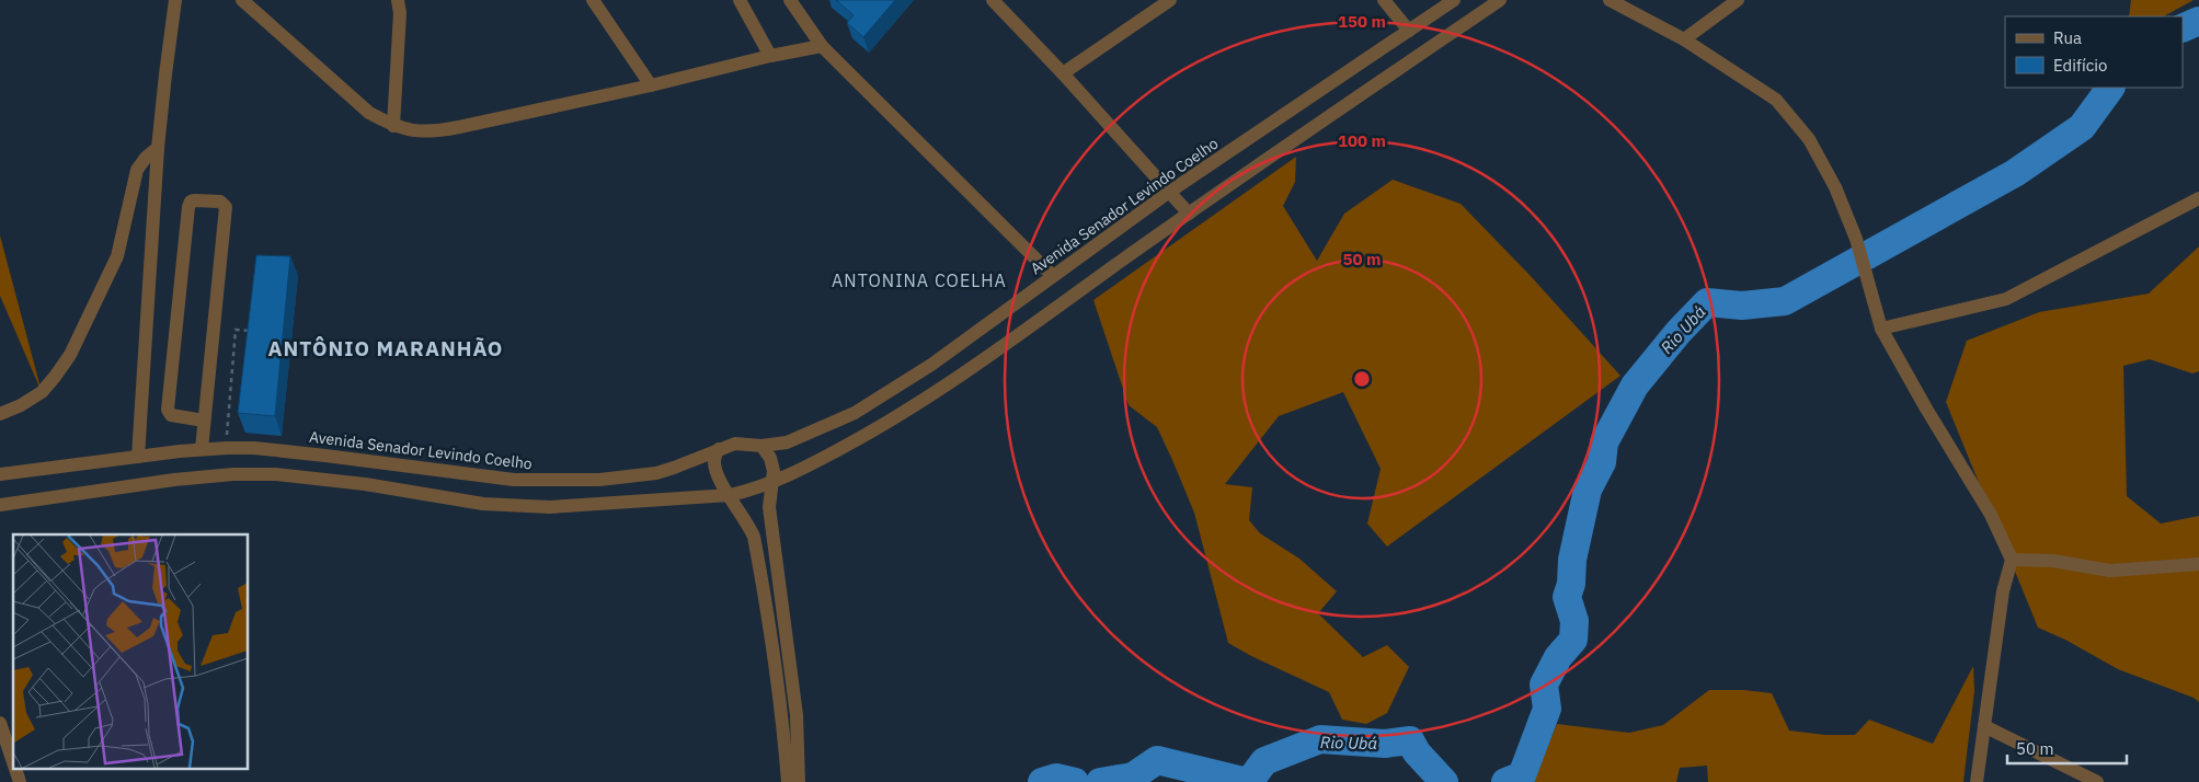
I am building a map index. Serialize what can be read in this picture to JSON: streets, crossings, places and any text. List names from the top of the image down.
{
  "streets": {
    "street": ["Avenida Senador Levindo Coelho"]
  },
  "districts": ["ANTONINA COELHA", "ANTÔNIO MARANHÃO"],
  "water": ["Rio Ubá"],
  "legend": ["Rua", "Edifício"],
  "scale_bar": "50 m",
  "rings": ["150 m", "100 m", "50 m"]
}
